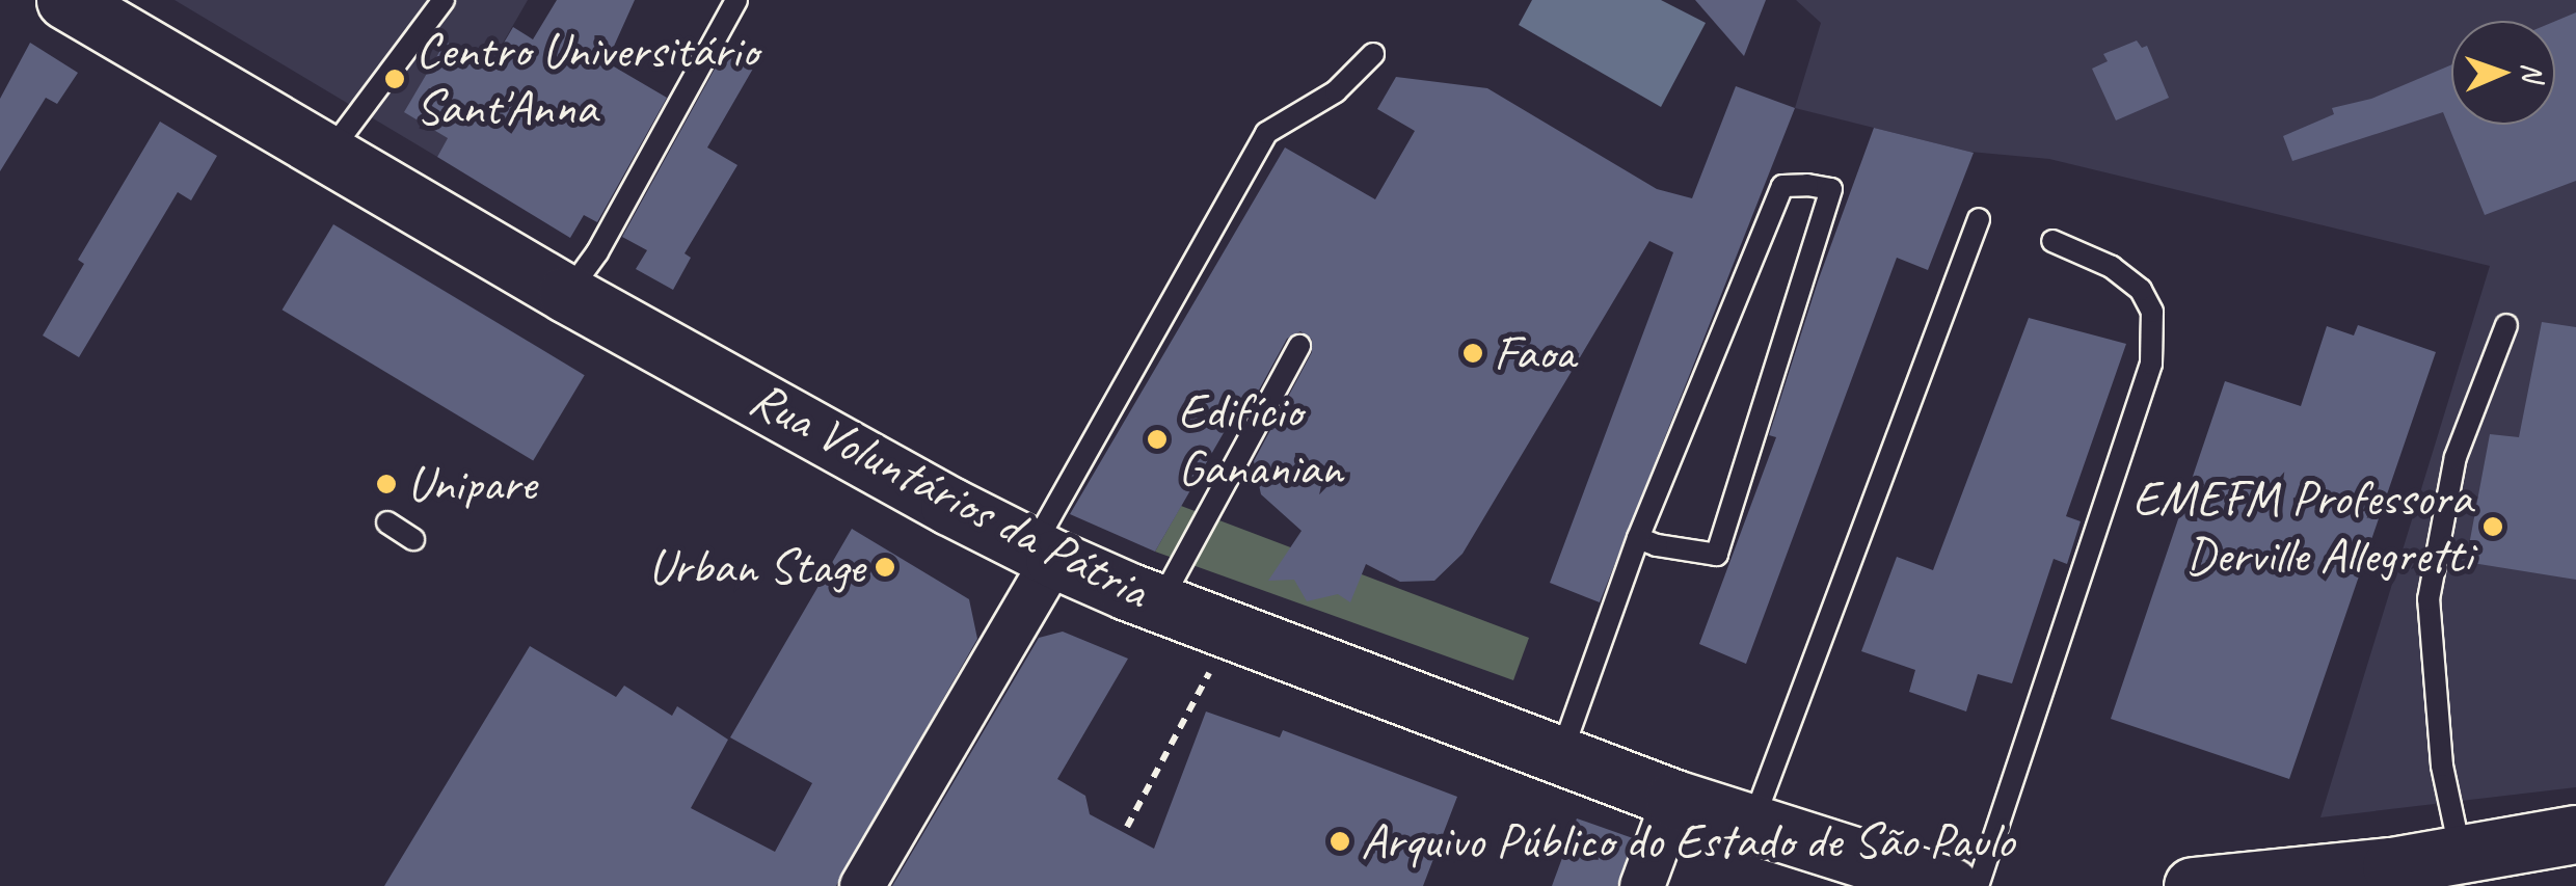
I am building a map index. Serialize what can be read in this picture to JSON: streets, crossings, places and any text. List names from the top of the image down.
{
  "streets": {
    "main road": ["Rua Voluntários da Pátria"]
  },
  "places": [
    "Centro Universitário Sant'Anna",
    "Faoa",
    "Edifício Gananian",
    "Unipare",
    "EMEFM Professora Derville Allegretti",
    "Urban Stage",
    "Arquivo Público do Estado de São Paulo"
  ],
  "north": "right"
}
